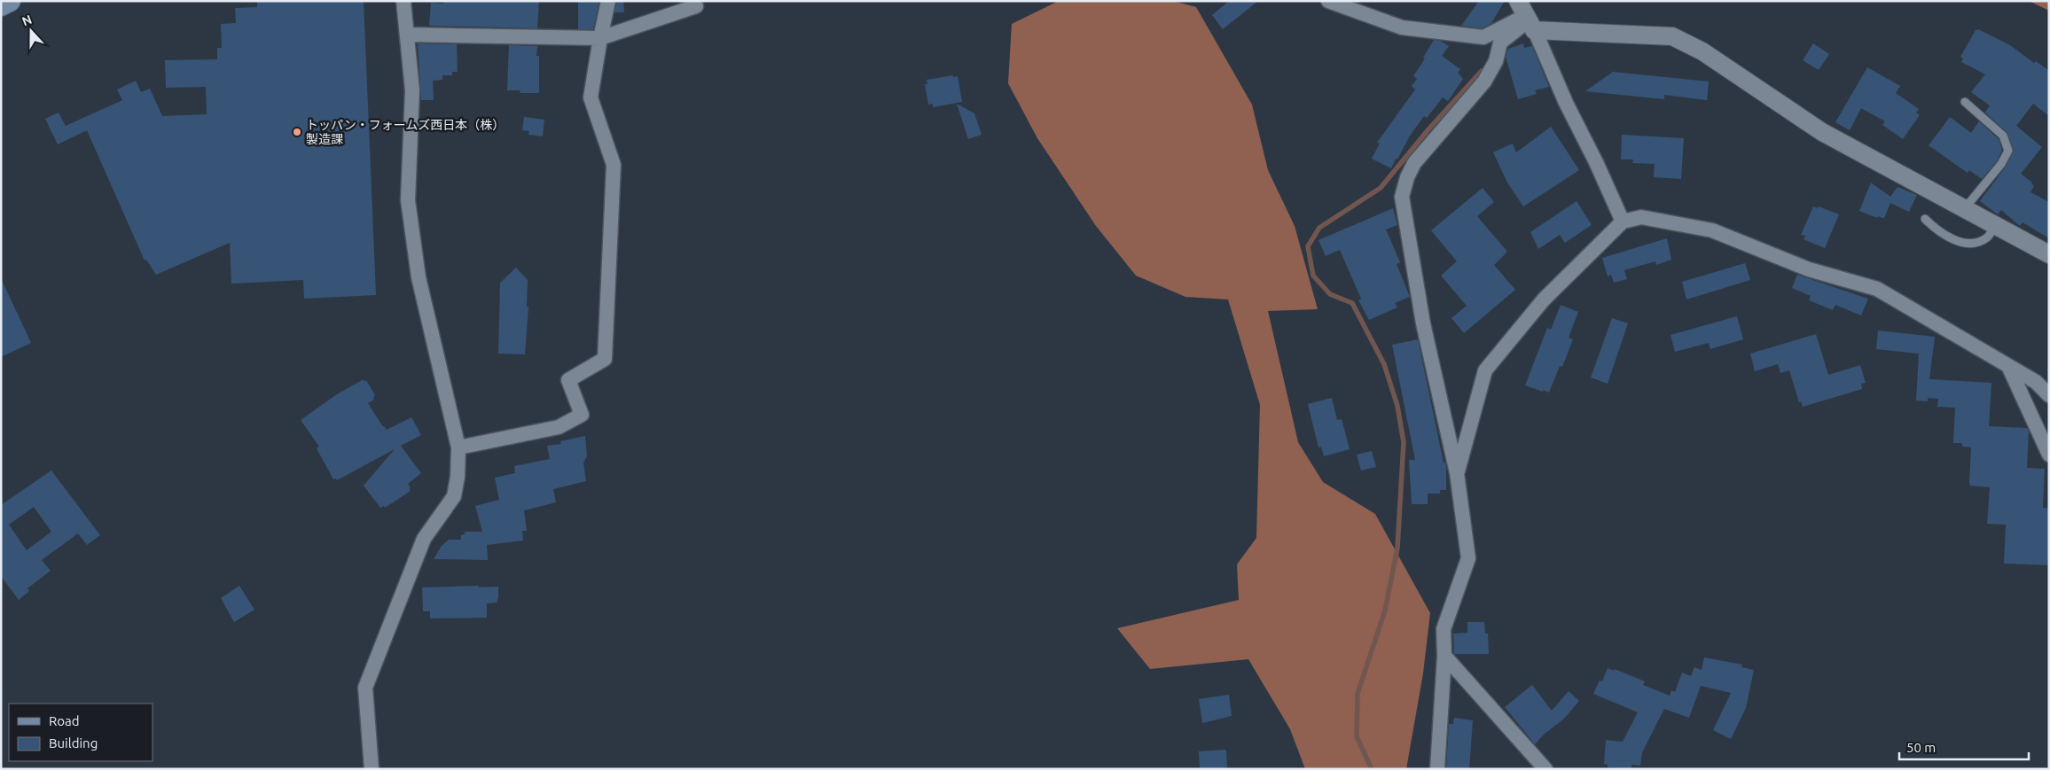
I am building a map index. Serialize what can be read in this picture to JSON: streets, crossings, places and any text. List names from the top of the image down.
{
  "places": ["トッパン・フォームズ西日本（株） 製造課"],
  "legend": ["Road", "Building"],
  "scale_bar": "50 m",
  "north": "top"
}
